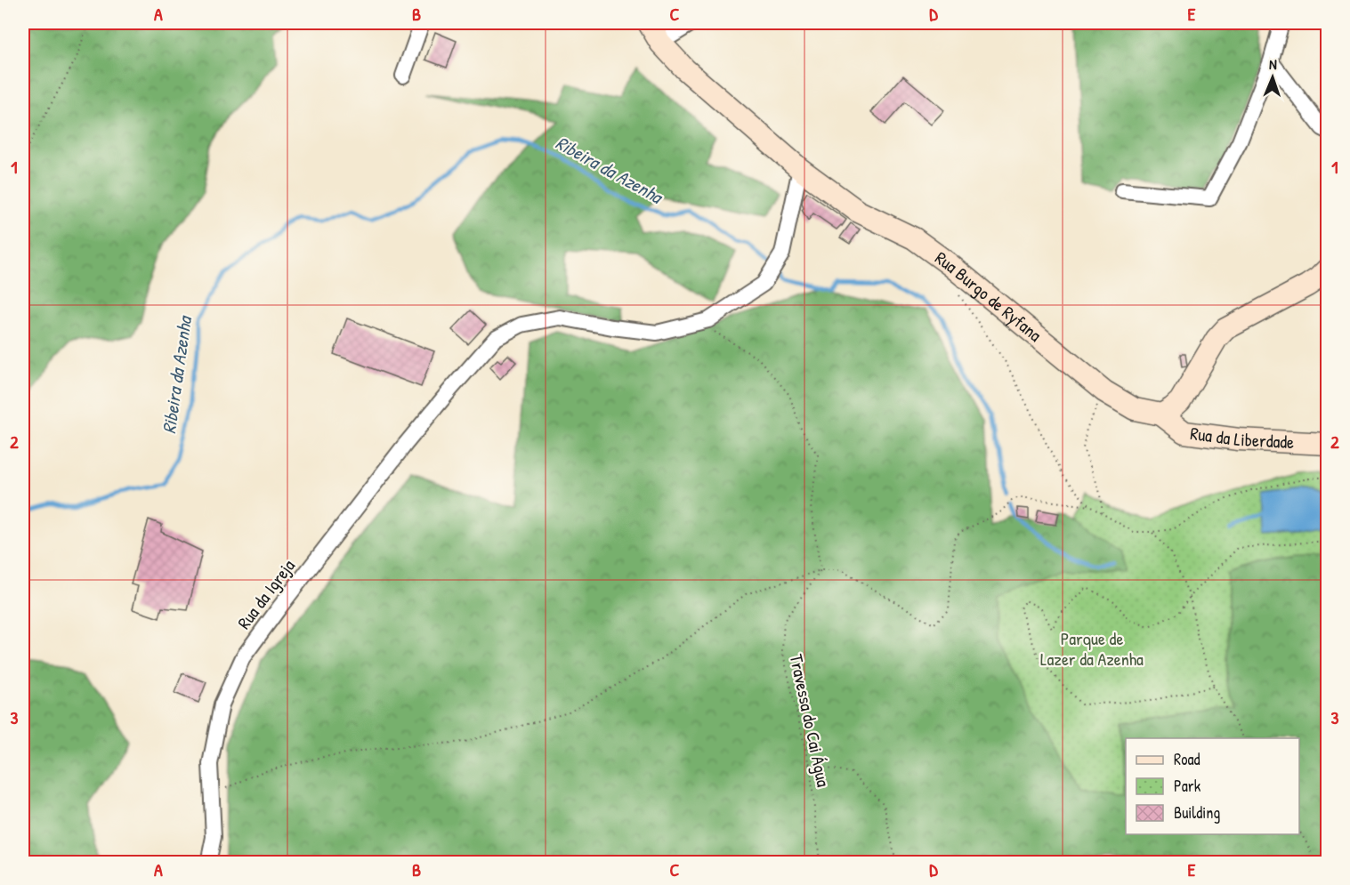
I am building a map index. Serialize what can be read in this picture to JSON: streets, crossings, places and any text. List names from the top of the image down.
{
  "streets": {
    "main road": ["Rua Burgo de Ryfana", "Rua da Liberdade"],
    "street": ["Rua da Igreja"],
    "path": ["Travessa do Cai Água"]
  },
  "crossings": [
    ["Rua Burgo de Ryfana", "Rua da Liberdade"],
    ["Rua Burgo de Ryfana", "Rua da Igreja"]
  ],
  "water": ["Ribeira da Azenha"],
  "parks": ["Parque de Lazer da Azenha"],
  "legend": ["Road", "Park", "Building"],
  "north": "top",
  "grid": {
    "columns": [
      "A",
      "B",
      "C",
      "D",
      "E"
    ],
    "rows": ["1", "2", "3"]
  }
}
